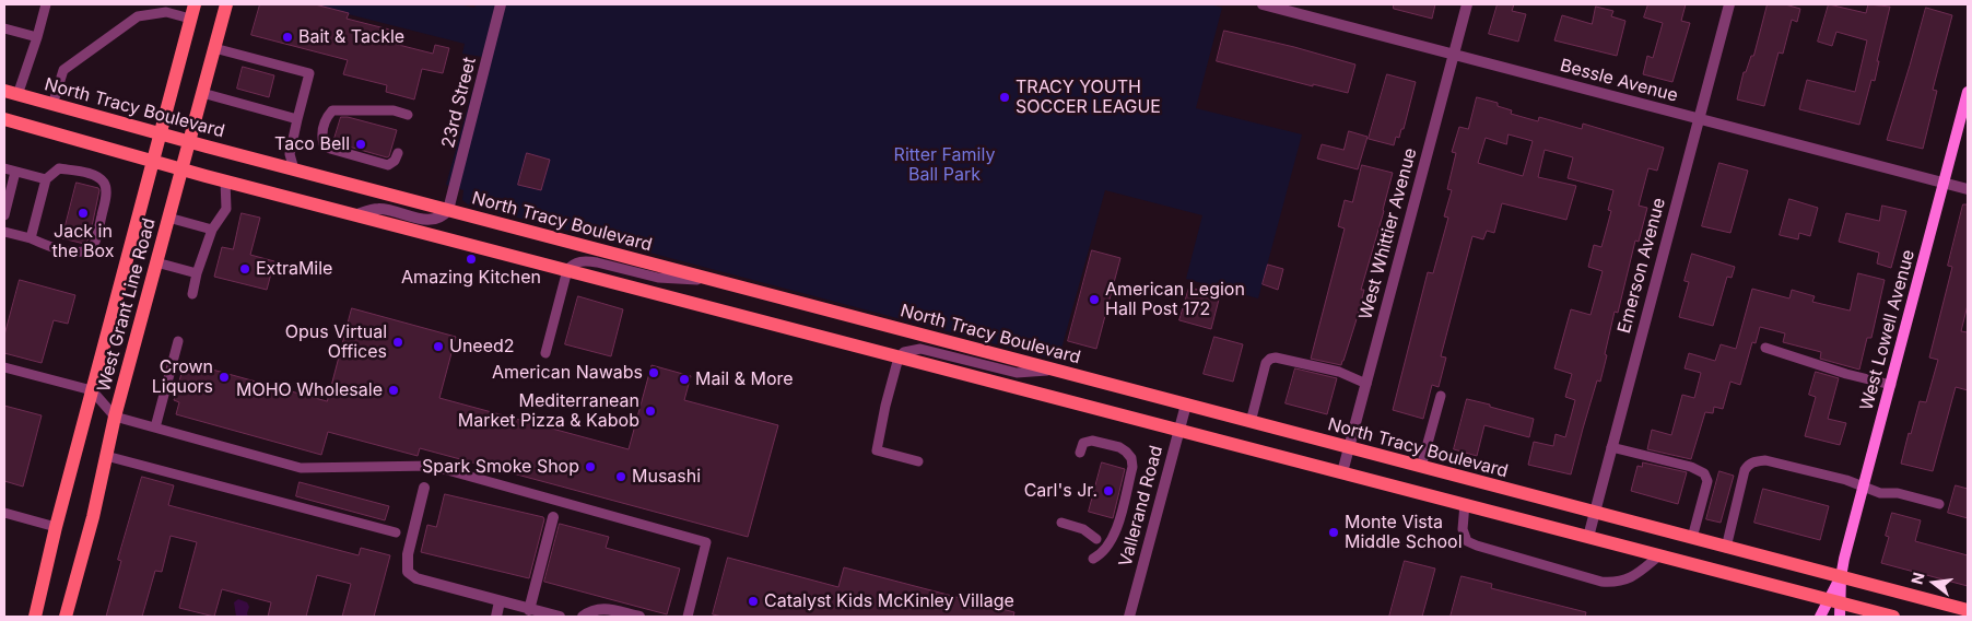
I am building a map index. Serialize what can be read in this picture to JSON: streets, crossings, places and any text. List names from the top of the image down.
{
  "streets": {
    "main road": ["North Tracy Boulevard", "West Grant Line Road"],
    "street": [
      "Bessle Avenue",
      "23rd Street",
      "West Whittier Avenue",
      "Emerson Avenue",
      "West Lowell Avenue",
      "Vallerand Road"
    ]
  },
  "crossings": [
    ["Bessle Avenue", "West Whittier Avenue"],
    ["Bessle Avenue", "Emerson Avenue"],
    ["Bessle Avenue", "West Lowell Avenue"],
    ["23rd Street", "North Tracy Boulevard"],
    ["North Tracy Boulevard", "West Whittier Avenue"],
    ["North Tracy Boulevard", "Emerson Avenue"],
    ["North Tracy Boulevard", "West Grant Line Road"],
    ["North Tracy Boulevard", "West Lowell Avenue"],
    ["North Tracy Boulevard", "Vallerand Road"]
  ],
  "parks": ["Ritter Family Ball Park"],
  "places": [
    "Bait & Tackle",
    "TRACY YOUTH SOCCER LEAGUE",
    "Taco Bell",
    "Jack in the Box",
    "Amazing Kitchen",
    "ExtraMile",
    "American Legion Hall Post 172",
    "Opus Virtual Offices",
    "Uneed2",
    "American Nawabs",
    "Crown Liquors",
    "Mail & More",
    "MOHO Wholesale",
    "Mediterranean Market Pizza & Kabob",
    "Spark Smoke Shop",
    "Musashi",
    "Carl's Jr.",
    "Monte Vista Middle School",
    "Catalyst Kids McKinley Village"
  ],
  "north": "left"
}
